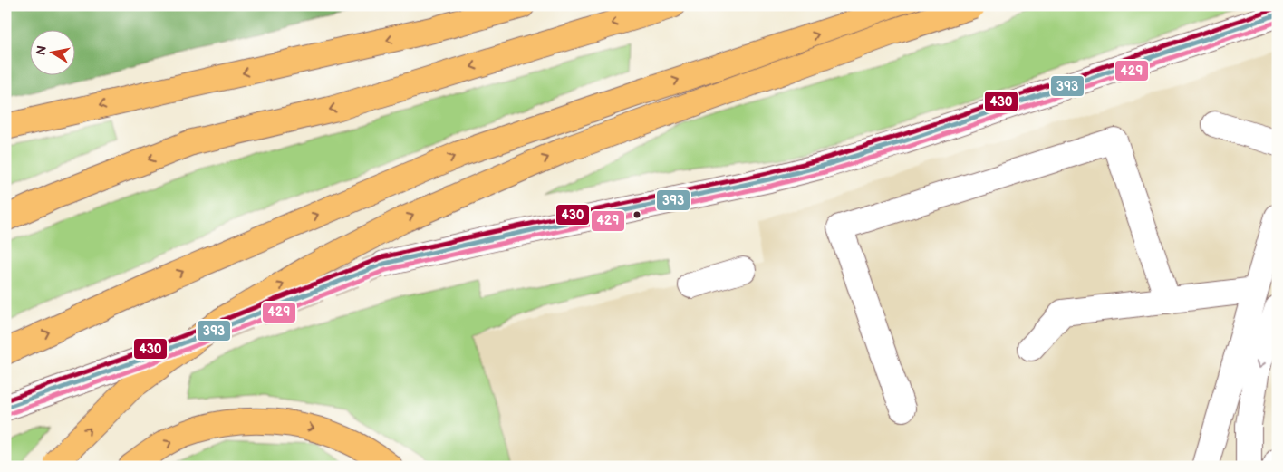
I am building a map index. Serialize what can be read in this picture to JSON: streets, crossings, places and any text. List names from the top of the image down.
{
  "lines": ["transit line 430", "transit line 393", "transit line 429"],
  "north": "left"
}
